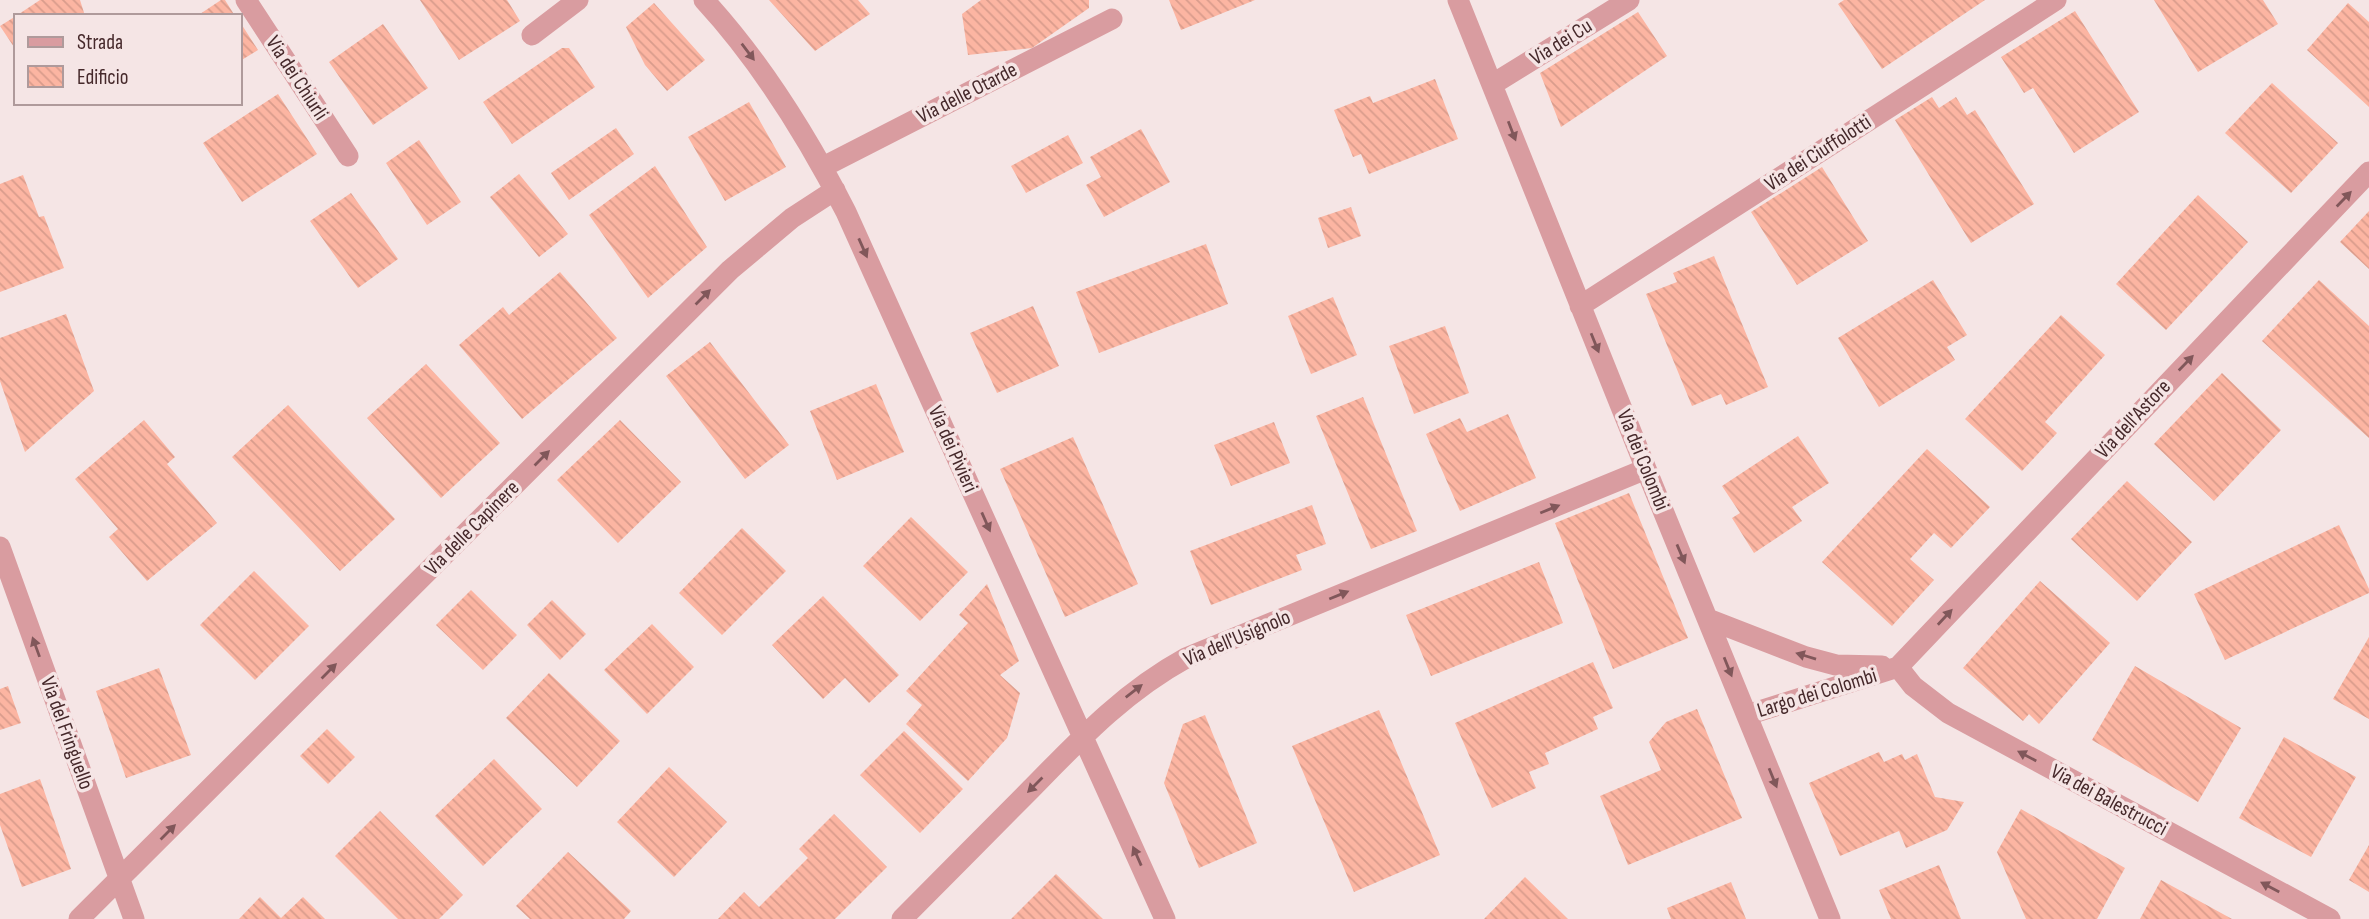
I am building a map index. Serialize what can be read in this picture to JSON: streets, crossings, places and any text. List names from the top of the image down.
{
  "streets": {
    "street": [
      "Via dei Cu",
      "Via dei Chiurli",
      "Via delle Otarde",
      "Via dei Ciuffolotti",
      "Via dell'Astore",
      "Via dei Pivieri",
      "Via dei Colombi",
      "Via delle Capinere",
      "Via dell'Usignolo",
      "Largo dei Colombi",
      "Via del Fringuello",
      "Via dei Balestrucci"
    ]
  },
  "crossings": [
    ["Via dei Cu", "Via dei Colombi"],
    ["Via delle Otarde", "Via dei Pivieri"],
    ["Via dei Ciuffolotti", "Via dei Colombi"],
    ["Via dell'Astore", "Largo dei Colombi"],
    ["Via dell'Astore", "Via dei Balestrucci"],
    ["Via dei Pivieri", "Via delle Capinere"],
    ["Via dei Pivieri", "Via dell'Usignolo"],
    ["Via dei Colombi", "Via dell'Usignolo"],
    ["Via dei Colombi", "Largo dei Colombi"],
    ["Via delle Capinere", "Via del Fringuello"],
    ["Largo dei Colombi", "Via dei Balestrucci"]
  ],
  "one_way": [
    "Via dell'Astore",
    "Via dei Colombi",
    "Via delle Capinere",
    "Largo dei Colombi",
    "Via del Fringuello",
    "Via dei Balestrucci"
  ],
  "legend": ["Strada", "Edificio"]
}
